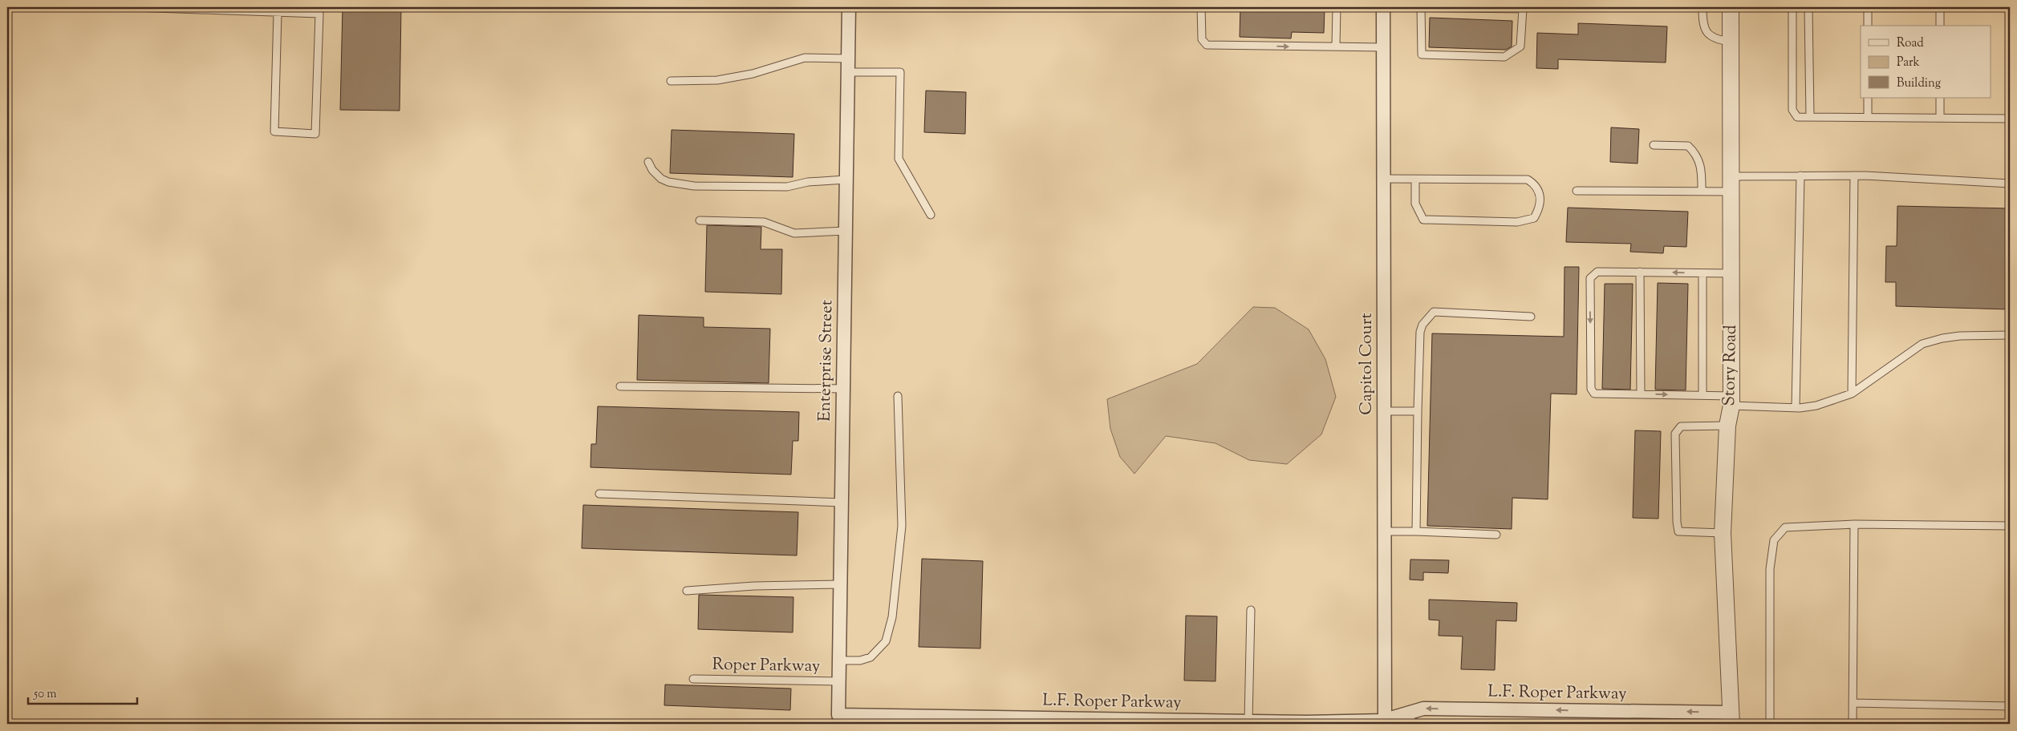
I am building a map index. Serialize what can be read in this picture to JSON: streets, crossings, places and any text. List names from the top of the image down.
{
  "streets": {
    "street": [
      "Enterprise Street",
      "Capitol Court",
      "Story Road",
      "L.F. Roper Parkway"
    ],
    "lane": ["Roper Parkway"]
  },
  "crossings": [
    ["Enterprise Street", "Roper Parkway"],
    ["Enterprise Street", "L.F. Roper Parkway"],
    ["Capitol Court", "L.F. Roper Parkway"],
    ["Story Road", "L.F. Roper Parkway"]
  ],
  "one_way": ["L.F. Roper Parkway"],
  "legend": ["Road", "Park", "Building"],
  "scale_bar": "50 m"
}
